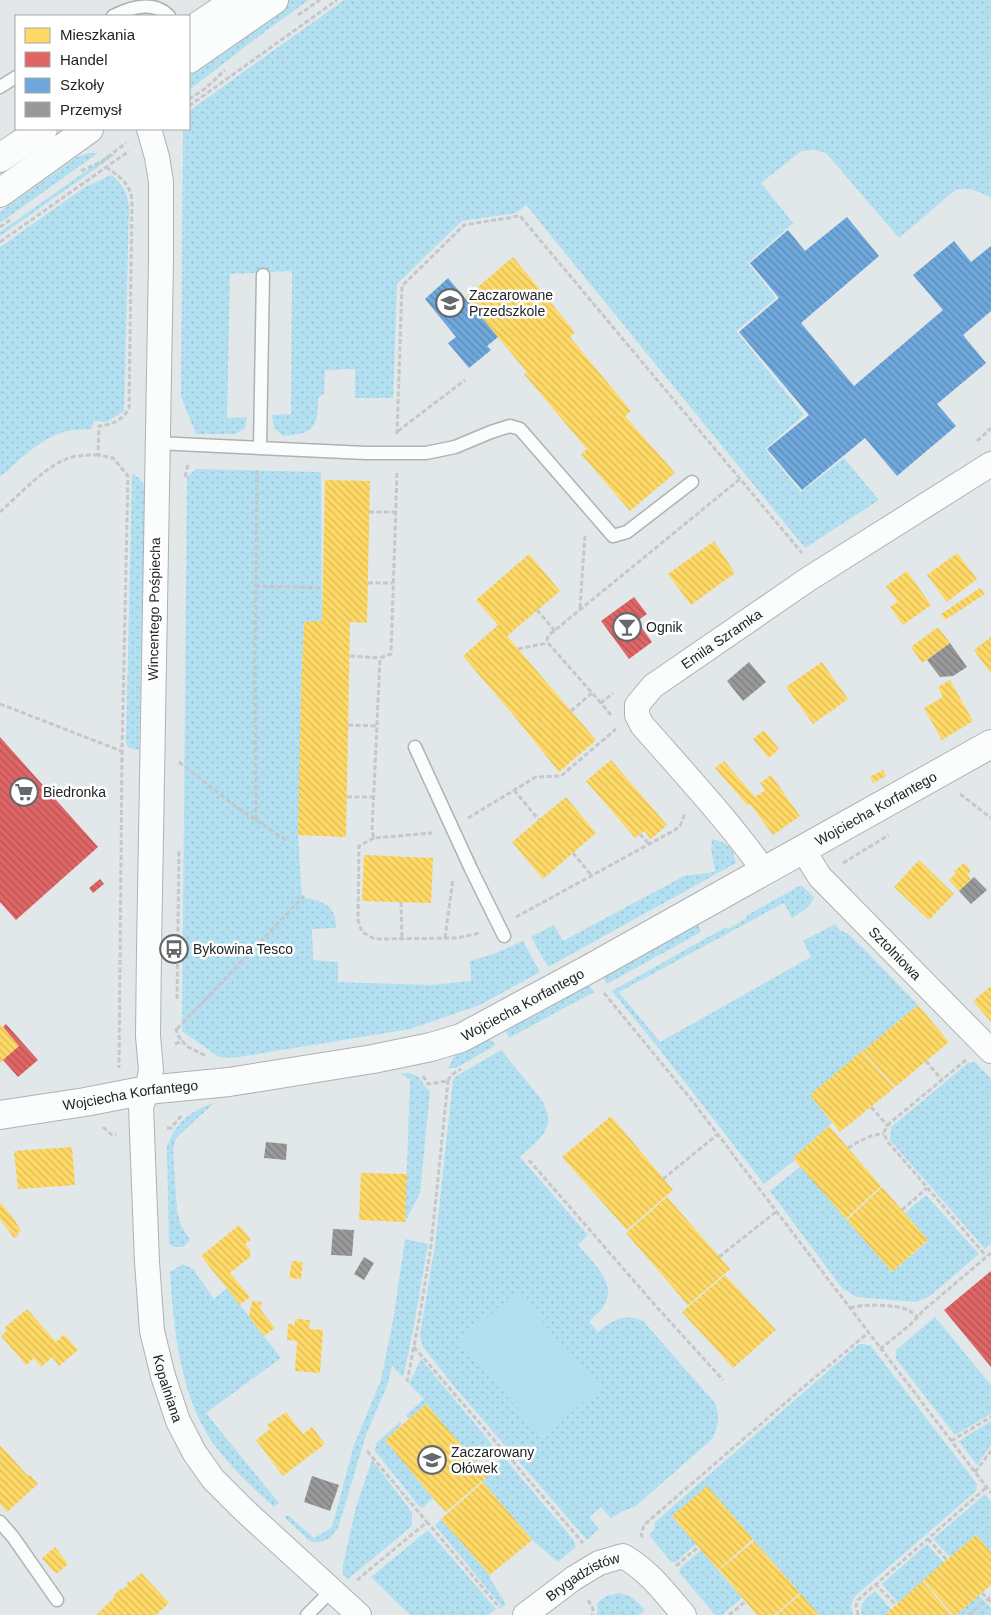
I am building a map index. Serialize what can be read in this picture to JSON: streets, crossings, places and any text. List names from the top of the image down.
{
  "streets": {
    "street": [
      "Wincentego Pośpiecha",
      "Emila Szramka",
      "Wojciecha Korfantego",
      "Sztolniowa",
      "Kopalniana",
      "Brygadzistów"
    ]
  },
  "crossings": [
    ["Wincentego Pośpiecha", "Wojciecha Korfantego"],
    ["Wincentego Pośpiecha", "Kopalniana"],
    ["Emila Szramka", "Wojciecha Korfantego"],
    ["Wojciecha Korfantego", "Sztolniowa"],
    ["Wojciecha Korfantego", "Kopalniana"]
  ],
  "places": {
    "school or university": ["Zaczarowane Przedszkole", "Zaczarowany Ołówek"],
    "bar": ["Ognik"],
    "supermarket": ["Biedronka"],
    "bus stop": ["Bykowina Tesco"]
  },
  "legend": [
    "Mieszkania",
    "Handel",
    "Szkoły",
    "Przemysł"
  ]
}
